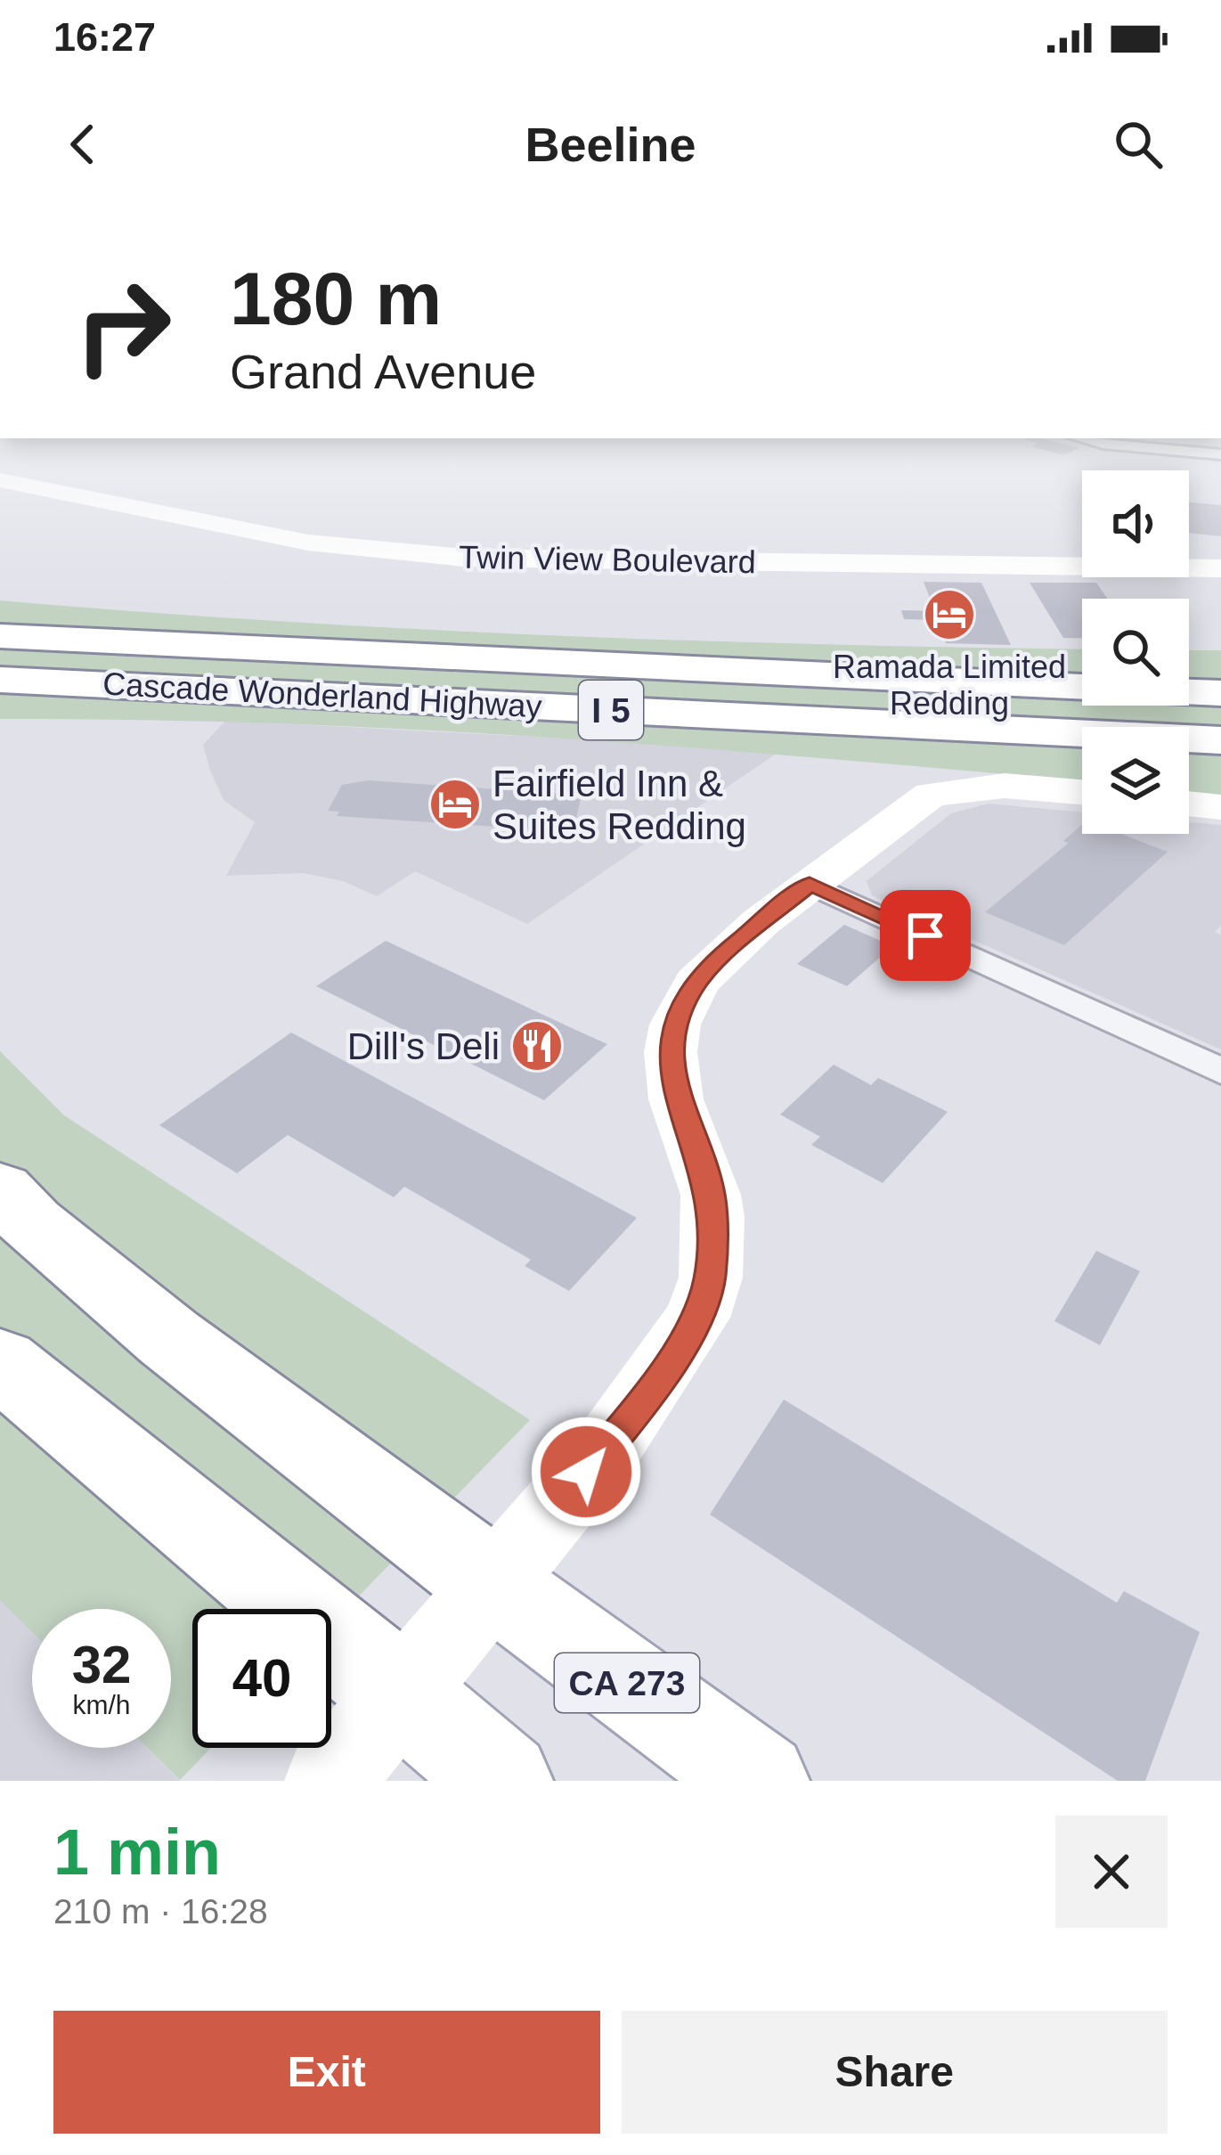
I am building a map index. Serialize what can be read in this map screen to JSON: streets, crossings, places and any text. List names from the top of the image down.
{
  "streets": {
    "highway": ["Cascade Wonderland Highway", "I 5"],
    "main road": ["CA 273"],
    "street": ["Twin View Boulevard"]
  },
  "places": {
    "hotel": ["Ramada Limited Redding", "Fairfield Inn & Suites Redding"],
    "restaurant": ["Dill's Deli"]
  },
  "page": {
    "status": "16:27",
    "header": "Beeline",
    "turn": ["180 m", "Grand Avenue"],
    "speed": "32 km/h",
    "limit": "40",
    "heading": ["1 min", "210 m · 16:28"],
    "buttons": ["Exit", "Share"]
  }
}
